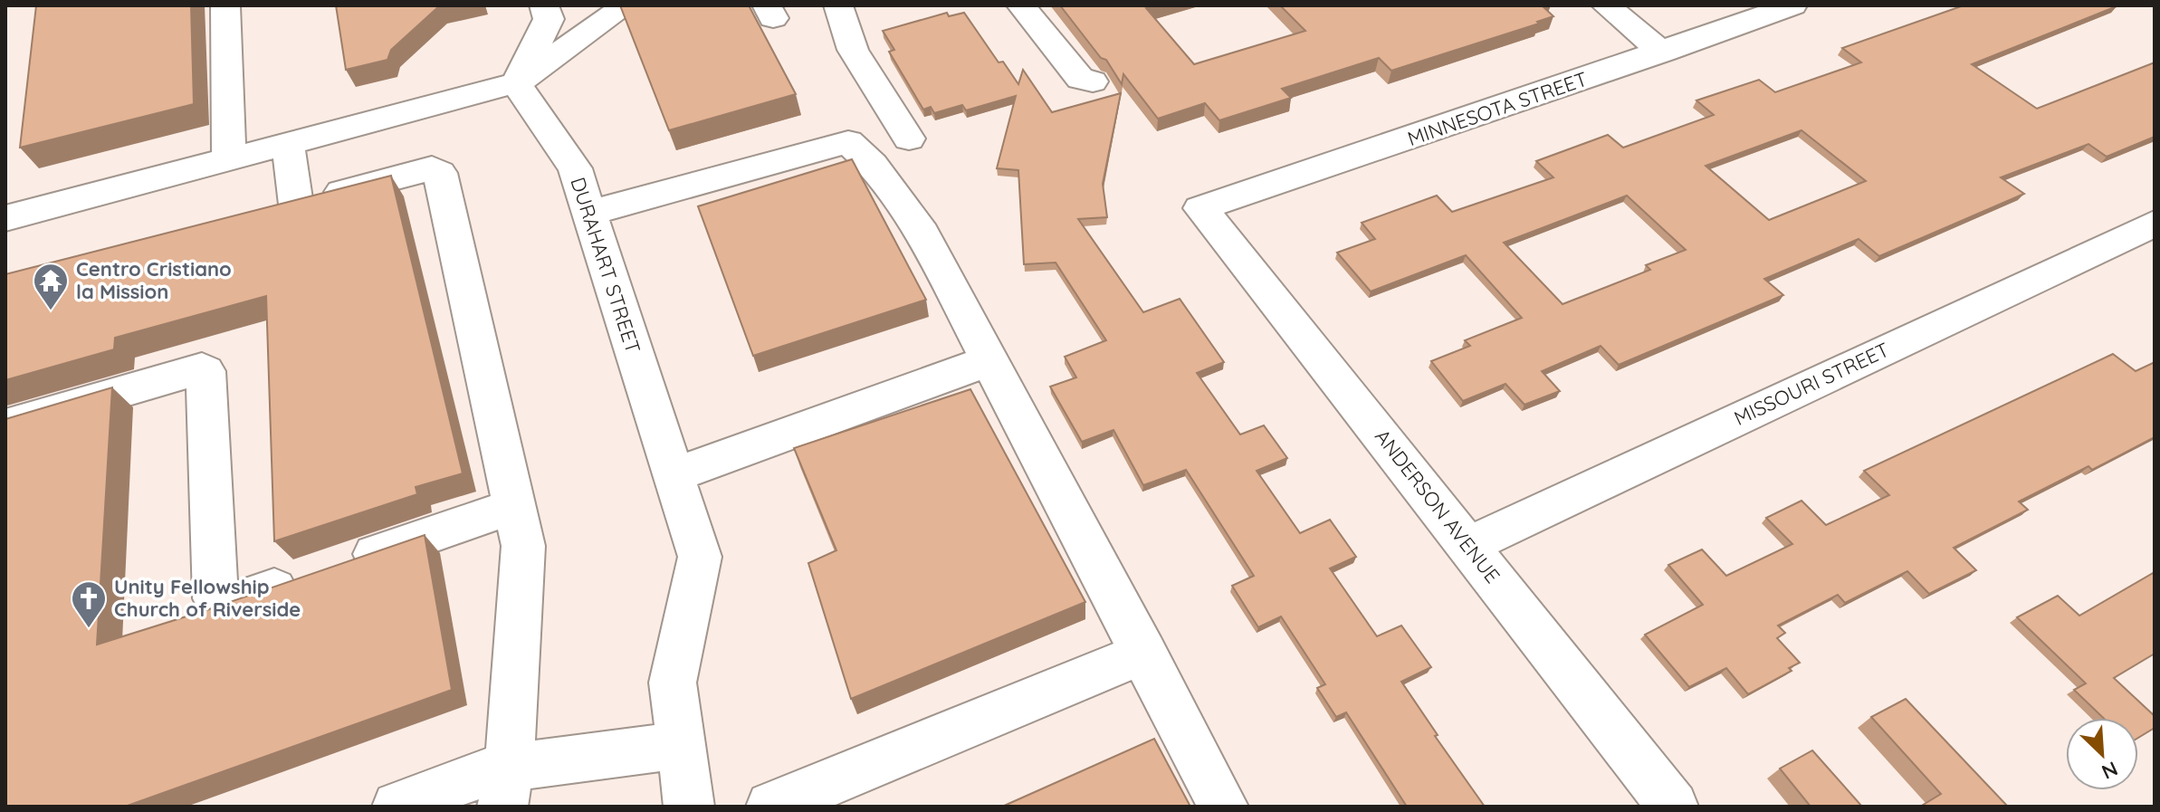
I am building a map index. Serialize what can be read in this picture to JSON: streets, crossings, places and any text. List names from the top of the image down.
{
  "streets": {
    "street": [
      "MINNESOTA STREET",
      "DURAHART STREET",
      "MISSOURI STREET",
      "ANDERSON AVENUE"
    ]
  },
  "crossings": [
    ["MINNESOTA STREET", "ANDERSON AVENUE"],
    ["MISSOURI STREET", "ANDERSON AVENUE"]
  ],
  "places": {
    "temple": ["Centro Cristiano la Mission"],
    "church": ["Unity Fellowship Church of Riverside"]
  },
  "north": "bottom right"
}
